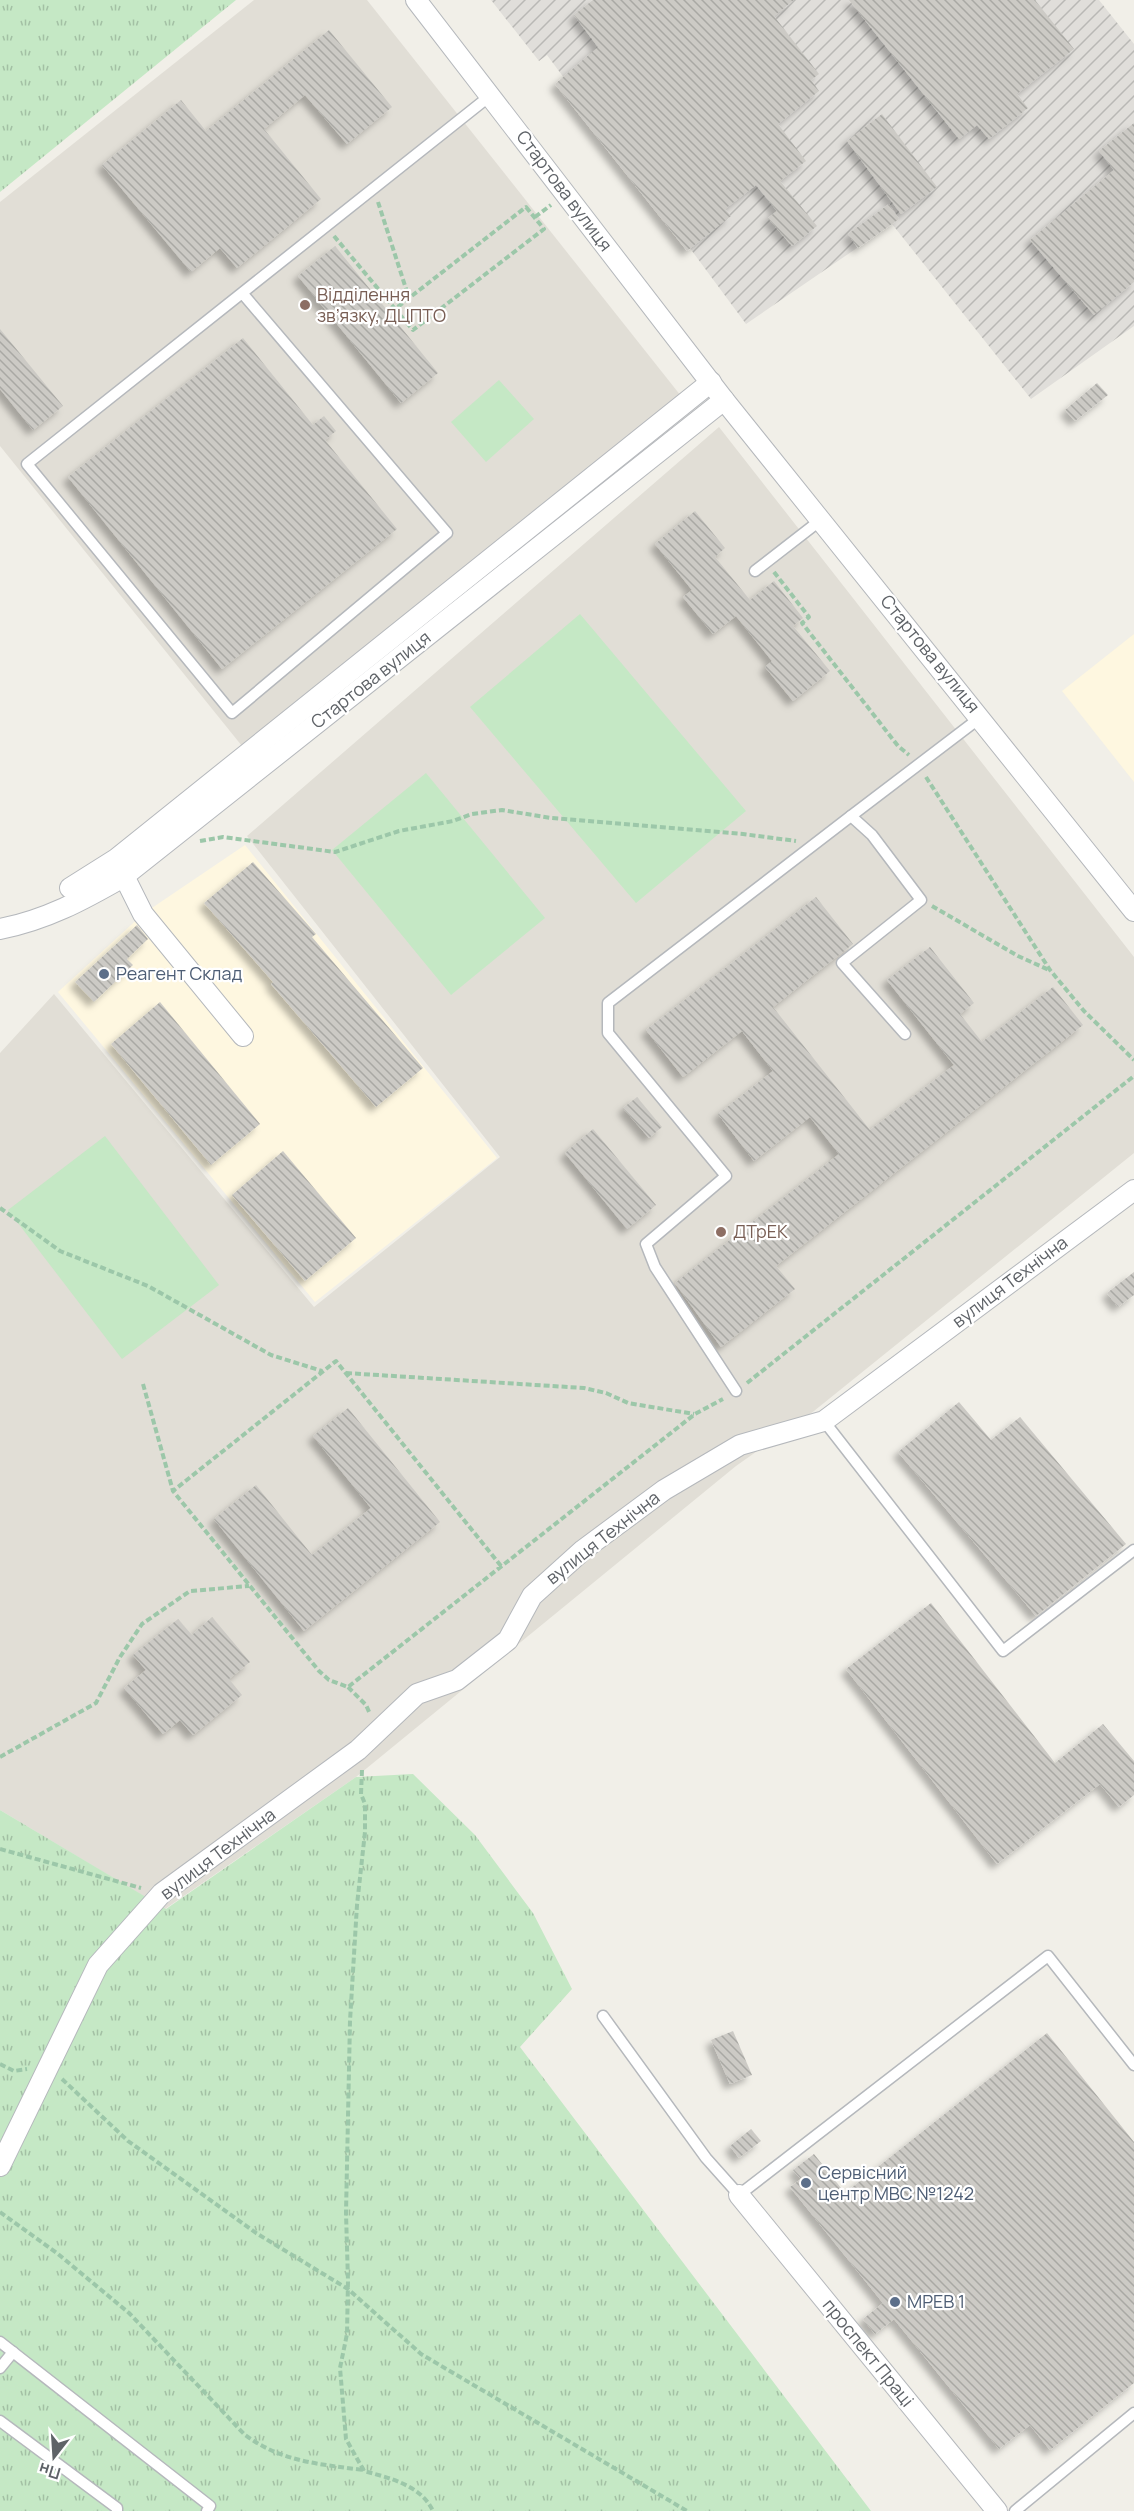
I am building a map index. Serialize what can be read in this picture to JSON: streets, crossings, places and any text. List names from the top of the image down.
{
  "streets": {
    "street": ["Стартова вулиця", "вулиця Технічна", "проспект Праці"]
  },
  "places": [
    "Відділення зв’язку, ДЦПТО",
    "Реагент Склад",
    "ДТрЕК",
    "Сервісний центр МВС №1242",
    "МРЕВ 1"
  ],
  "north": "bottom"
}
